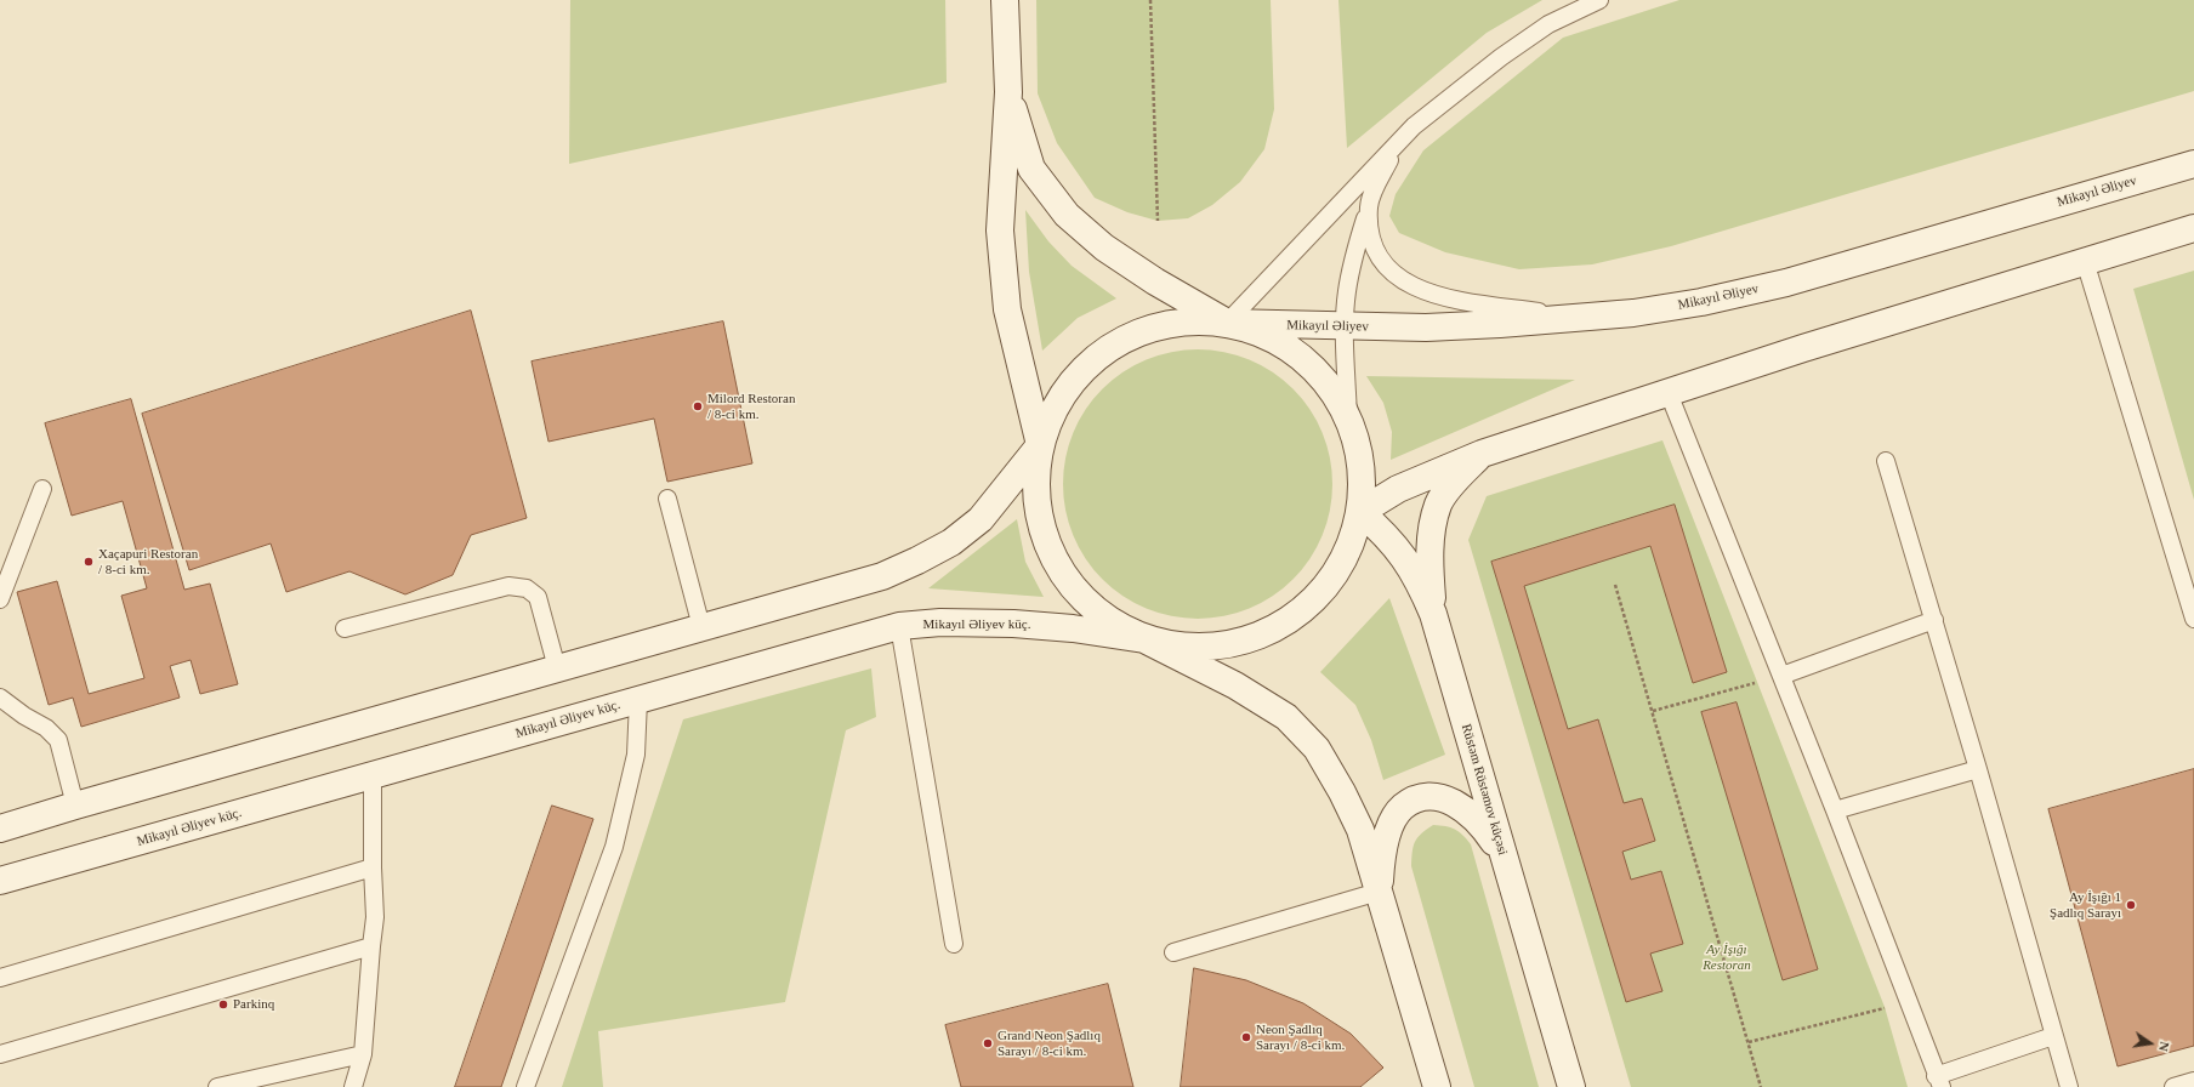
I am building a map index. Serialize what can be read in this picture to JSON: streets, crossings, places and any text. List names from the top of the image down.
{
  "streets": {
    "main road": ["Mikayıl Əliyev", "Mikayıl Əliyev küç.", "Rüstəm Rüstəmov küçəsi"]
  },
  "crossings": [
    ["Mikayıl Əliyev", "Mikayıl Əliyev küç."],
    ["Mikayıl Əliyev küç.", "Rüstəm Rüstəmov küçəsi"]
  ],
  "parks": ["Ay İşığı Restoran"],
  "places": [
    "Milord Restoran / 8-ci km.",
    "Xaçapuri Restoran / 8-ci km.",
    "Ay İşığı 1 Şadlıq Sarayı",
    "Parkinq",
    "Neon Şadlıq Sarayı / 8-ci km.",
    "Grand Neon Şadlıq Sarayı / 8-ci km."
  ],
  "north": "right"
}
